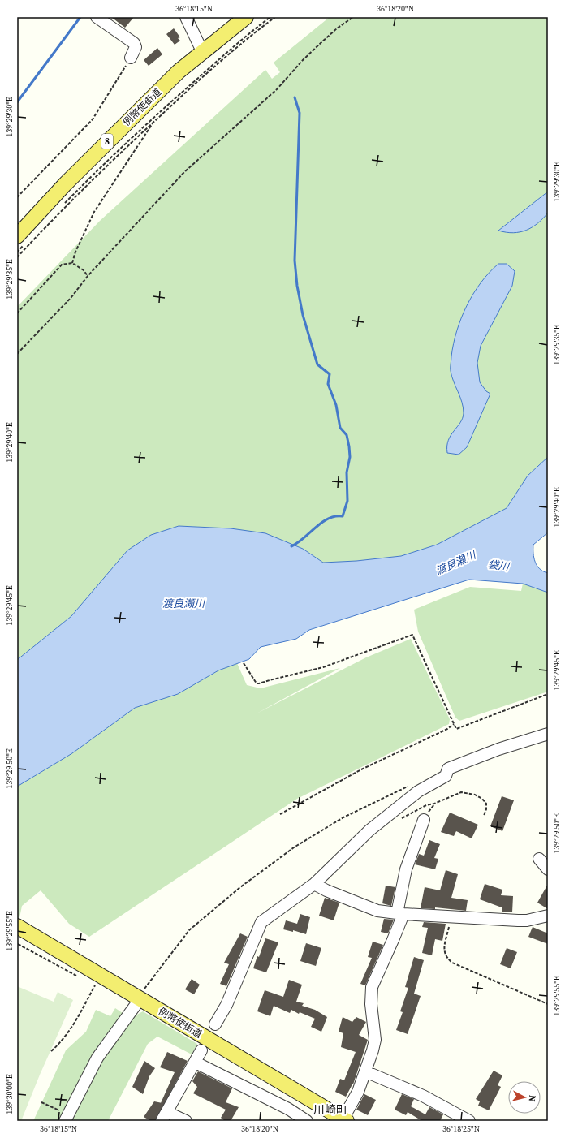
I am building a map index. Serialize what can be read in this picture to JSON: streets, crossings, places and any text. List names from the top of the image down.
{
  "streets": {
    "main road": ["例幣使街道", "8"]
  },
  "crossings": [
    ["例幣使街道", "8"]
  ],
  "districts": ["川崎町"],
  "water": ["渡良瀬川", "袋川"],
  "north": "right",
  "coordinates": [
    "36°18'15\"N",
    "36°18'20\"N",
    "139°29'30\"E",
    "139°29'35\"E",
    "139°29'40\"E",
    "139°29'45\"E",
    "139°29'50\"E",
    "139°29'55\"E",
    "139°30'00\"E",
    "36°18'25\"N"
  ]
}
